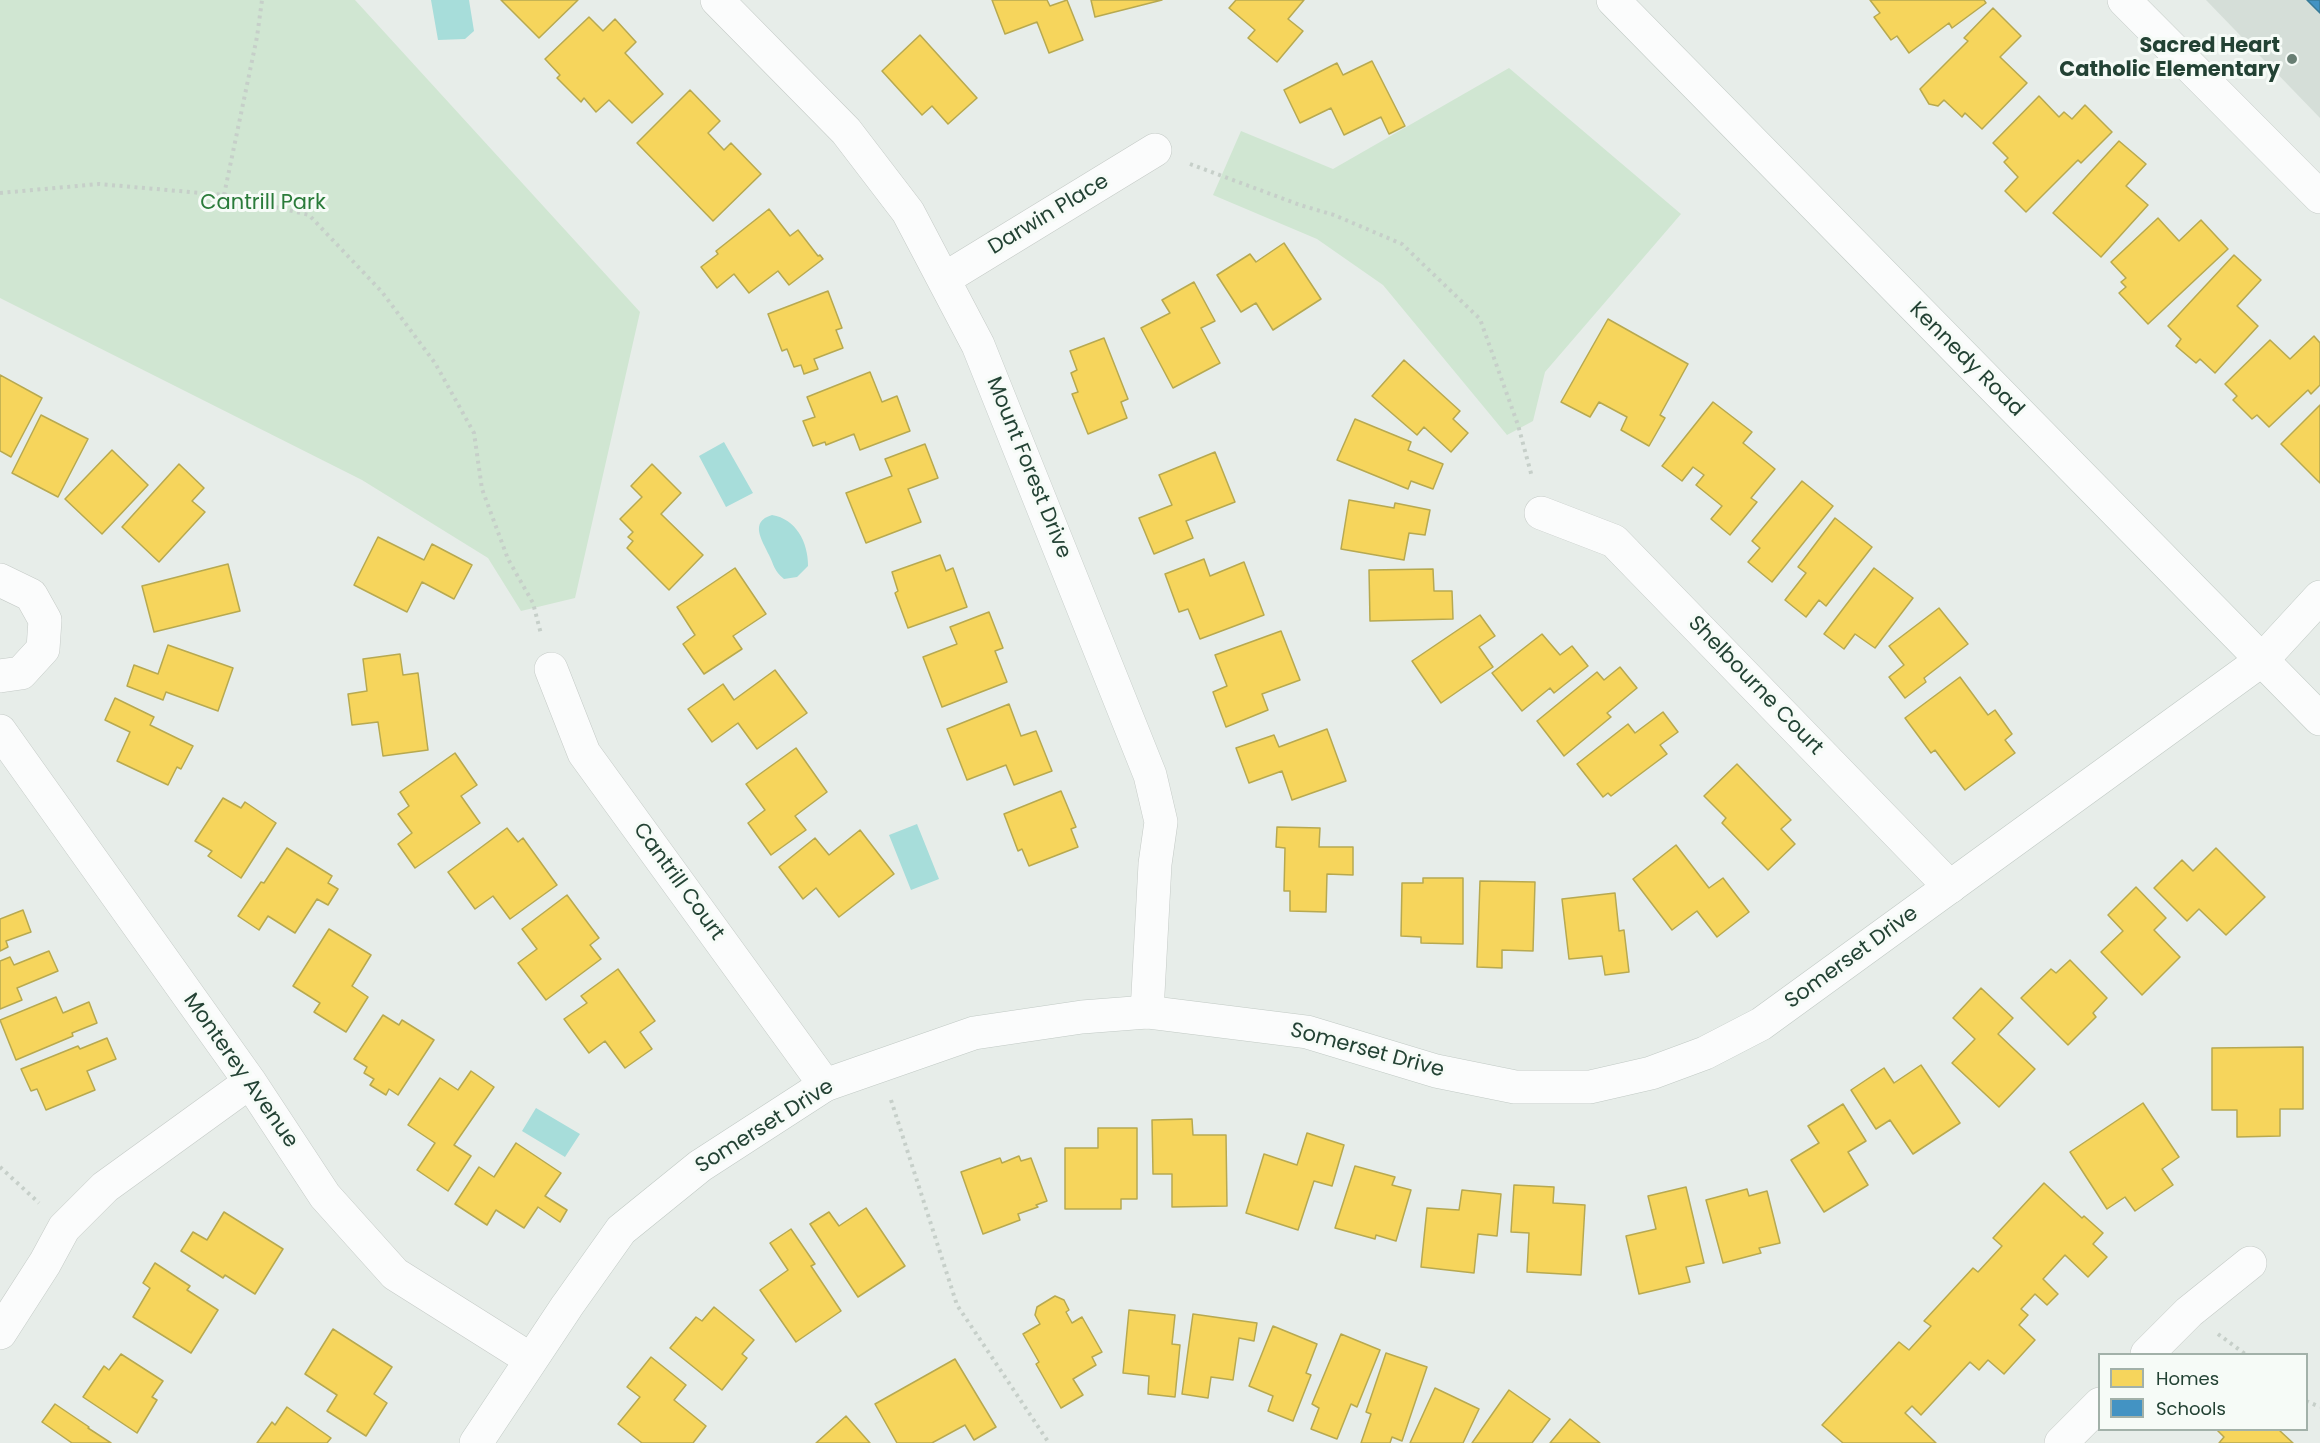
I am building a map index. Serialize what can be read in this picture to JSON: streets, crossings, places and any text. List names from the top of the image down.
{
  "streets": {
    "street": [
      "Darwin Place",
      "Kennedy Road",
      "Mount Forest Drive",
      "Shelbourne Court",
      "Cantrill Court",
      "Somerset Drive",
      "Monterey Avenue"
    ]
  },
  "crossings": [
    ["Darwin Place", "Mount Forest Drive"],
    ["Kennedy Road", "Somerset Drive"],
    ["Mount Forest Drive", "Somerset Drive"],
    ["Shelbourne Court", "Somerset Drive"],
    ["Cantrill Court", "Somerset Drive"],
    ["Somerset Drive", "Monterey Avenue"]
  ],
  "parks": ["Cantrill Park"],
  "places": ["Sacred Heart Catholic Elementary"],
  "legend": ["Homes", "Schools"]
}
